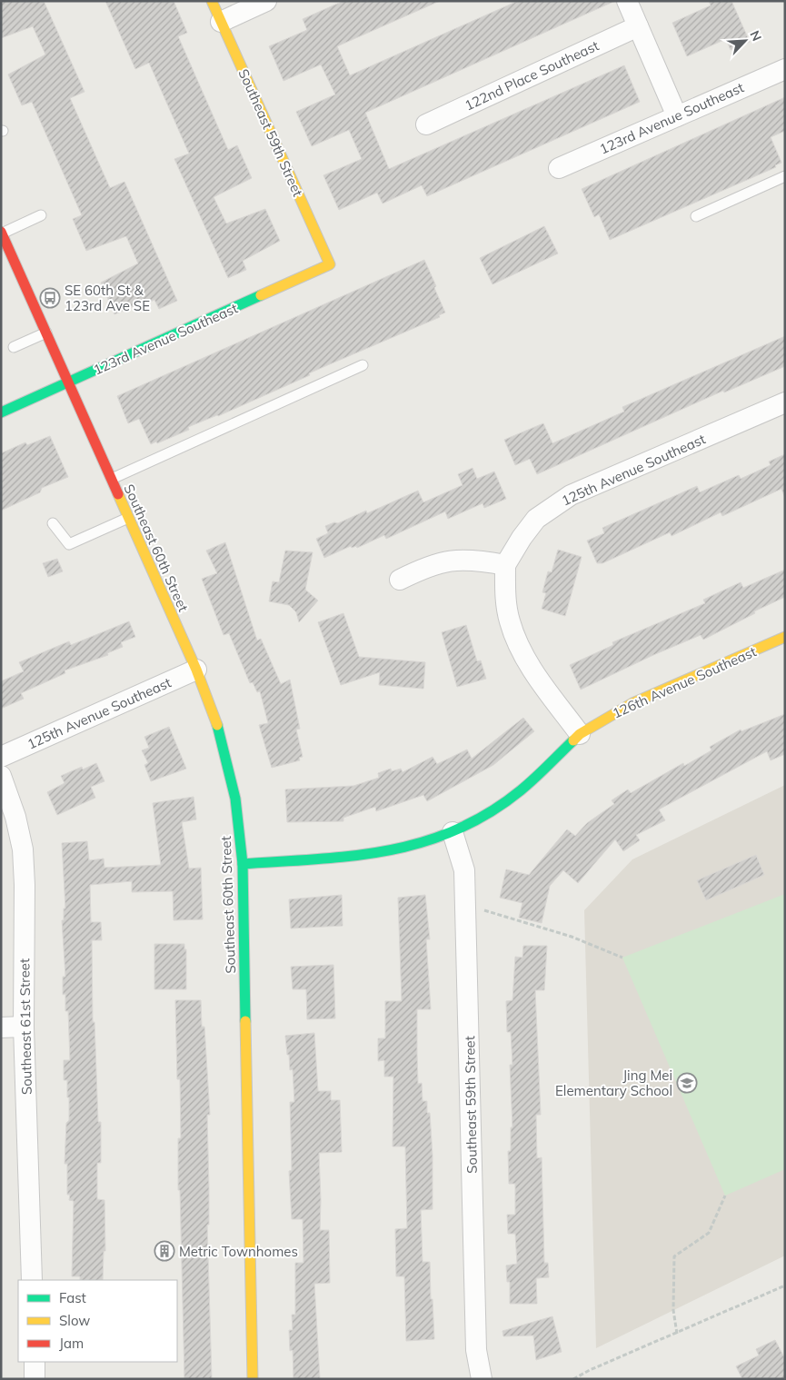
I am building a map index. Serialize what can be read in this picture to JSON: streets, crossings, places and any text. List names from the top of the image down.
{
  "streets": {
    "street": [
      "122nd Place Southeast",
      "123rd Avenue Southeast",
      "Southeast 59th Street",
      "125th Avenue Southeast",
      "Southeast 60th Street",
      "126th Avenue Southeast",
      "Southeast 61st Street"
    ]
  },
  "crossings": [
    ["123rd Avenue Southeast", "Southeast 59th Street"],
    ["123rd Avenue Southeast", "Southeast 60th Street"],
    ["Southeast 59th Street", "126th Avenue Southeast"],
    ["125th Avenue Southeast", "Southeast 60th Street"],
    ["Southeast 60th Street", "126th Avenue Southeast"]
  ],
  "places": {
    "bus stop": ["SE 60th St & 123rd Ave SE"],
    "school or university": ["Jing Mei Elementary School"],
    "building": ["Metric Townhomes"]
  },
  "legend": ["Fast", "Slow", "Jam"],
  "north": "top right"
}
